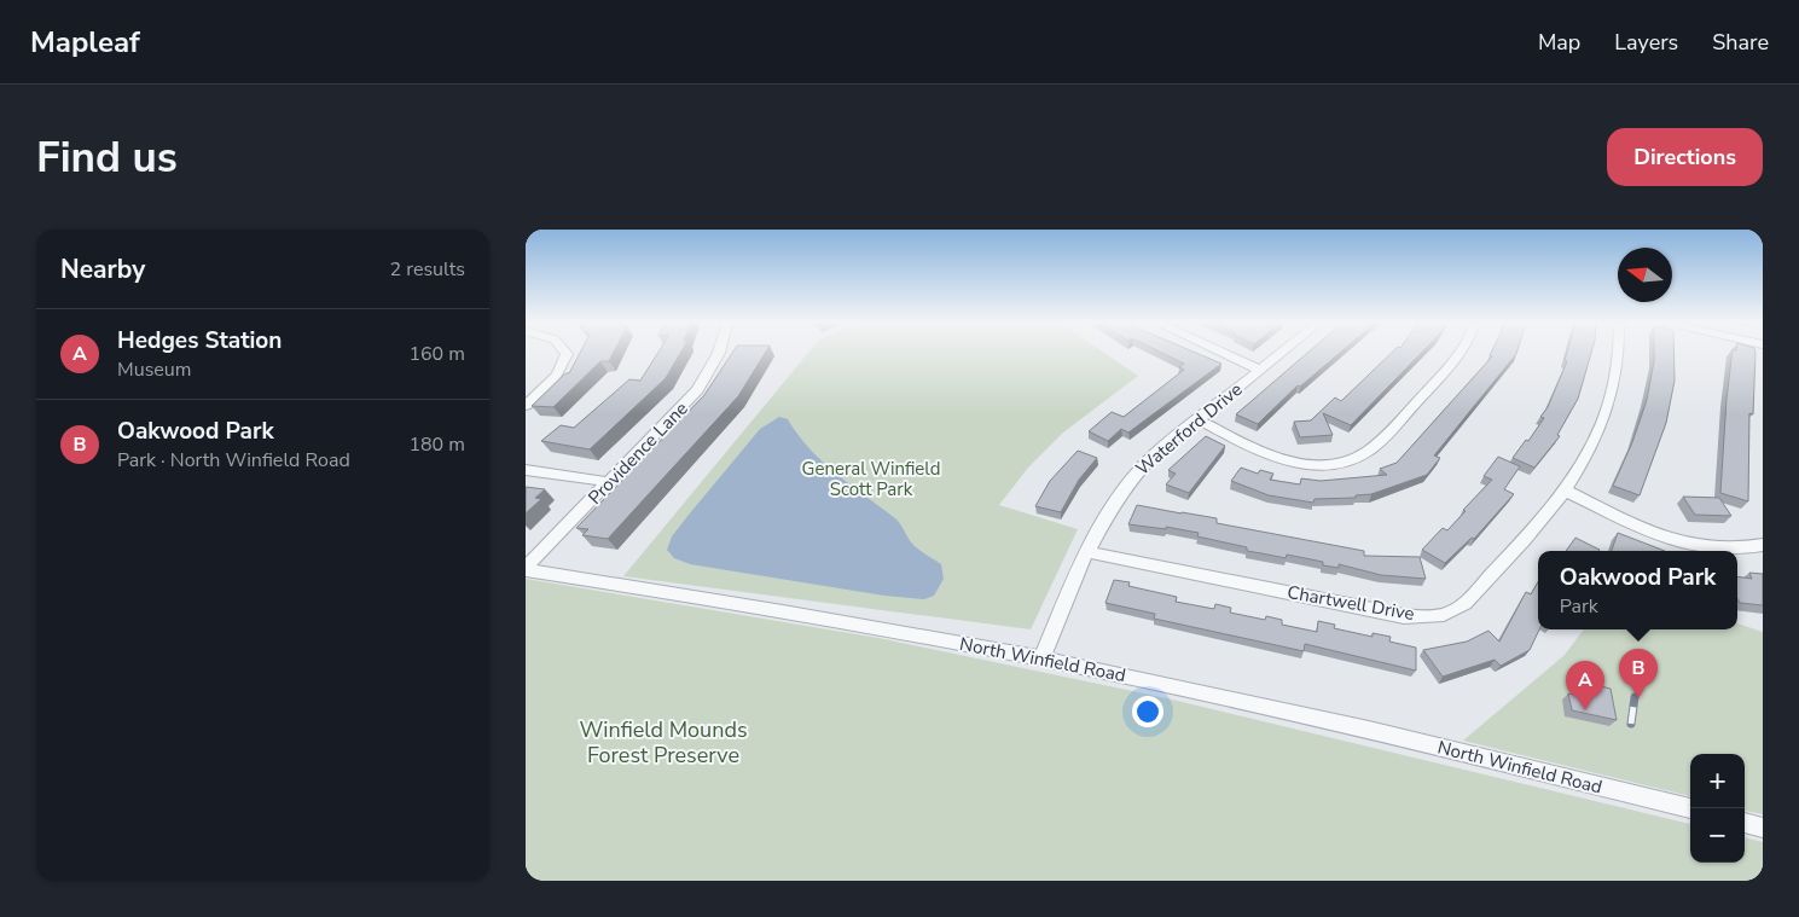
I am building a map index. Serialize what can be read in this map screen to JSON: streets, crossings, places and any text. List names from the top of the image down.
{
  "streets": {
    "street": [
      "Waterford Drive",
      "Providence Lane",
      "Chartwell Drive",
      "North Winfield Road"
    ]
  },
  "crossings": [
    ["Waterford Drive", "Chartwell Drive"],
    ["Waterford Drive", "North Winfield Road"],
    ["Providence Lane", "North Winfield Road"]
  ],
  "parks": ["General Winfield Scott Park", "Winfield Mounds Forest Preserve"],
  "north": "left",
  "page": {
    "header": "Mapleaf",
    "nav": ["Map", "Layers", "Share"],
    "buttons": "Directions",
    "title": "Find us",
    "heading": ["Nearby", "2 results"],
    "list": [
      {
        "mark": "A",
        "name": "Hedges Station",
        "note": "Museum",
        "value": "160 m"
      },
      {
        "mark": "B",
        "name": "Oakwood Park",
        "note": "Park · North Winfield Road",
        "value": "180 m"
      }
    ],
    "popup": ["Oakwood Park", "Park"],
    "pins": ["B", "A"],
    "map_buttons": ["+", "−"]
  }
}
